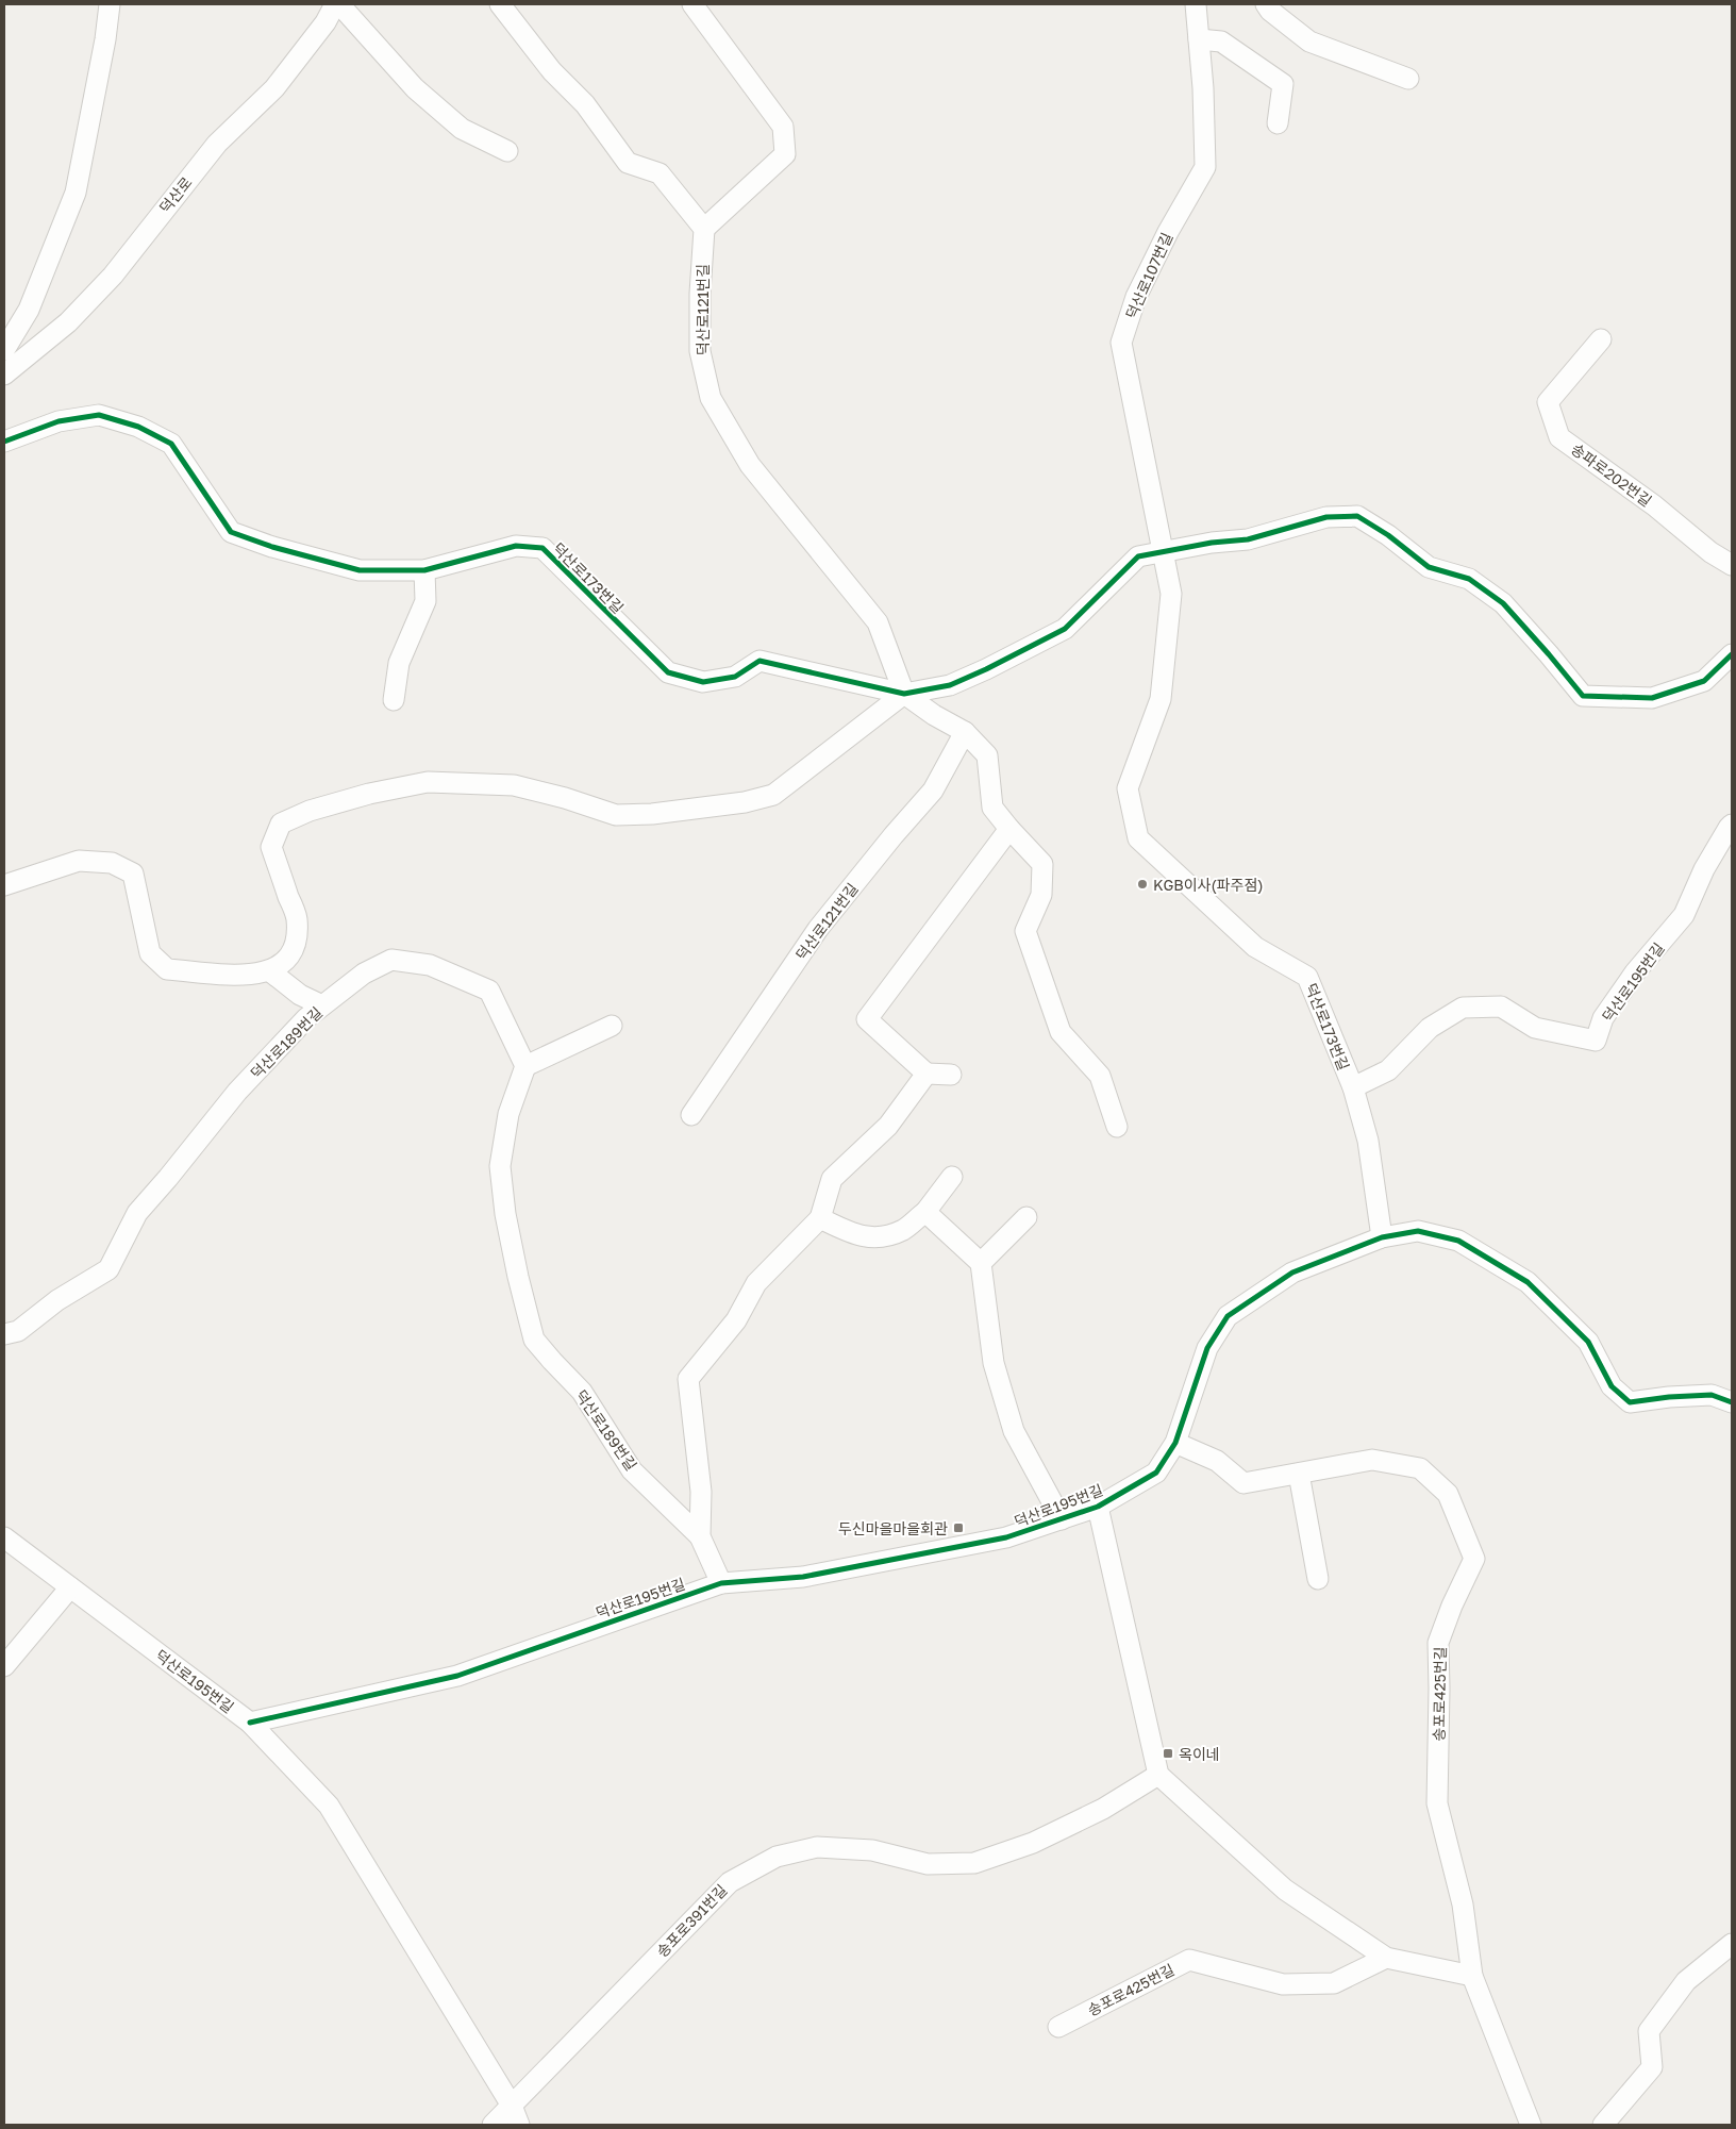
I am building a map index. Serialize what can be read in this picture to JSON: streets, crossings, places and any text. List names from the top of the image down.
{
  "streets": {
    "street": [
      "덕산로",
      "덕산로107번길",
      "덕산로121번길",
      "송파로202번길",
      "덕산로173번길",
      "덕산로195번길",
      "덕산로189번길",
      "송포로425번길",
      "송포로391번길"
    ]
  },
  "crossings": [
    ["덕산로107번길", "덕산로173번길"],
    ["덕산로121번길", "덕산로173번길"],
    ["덕산로173번길", "덕산로195번길"],
    ["덕산로195번길", "송포로425번길"]
  ],
  "places": {
    "other": ["KGB이사(파주점)"],
    "transit": ["두신마을마을회관", "옥이네"]
  }
}
